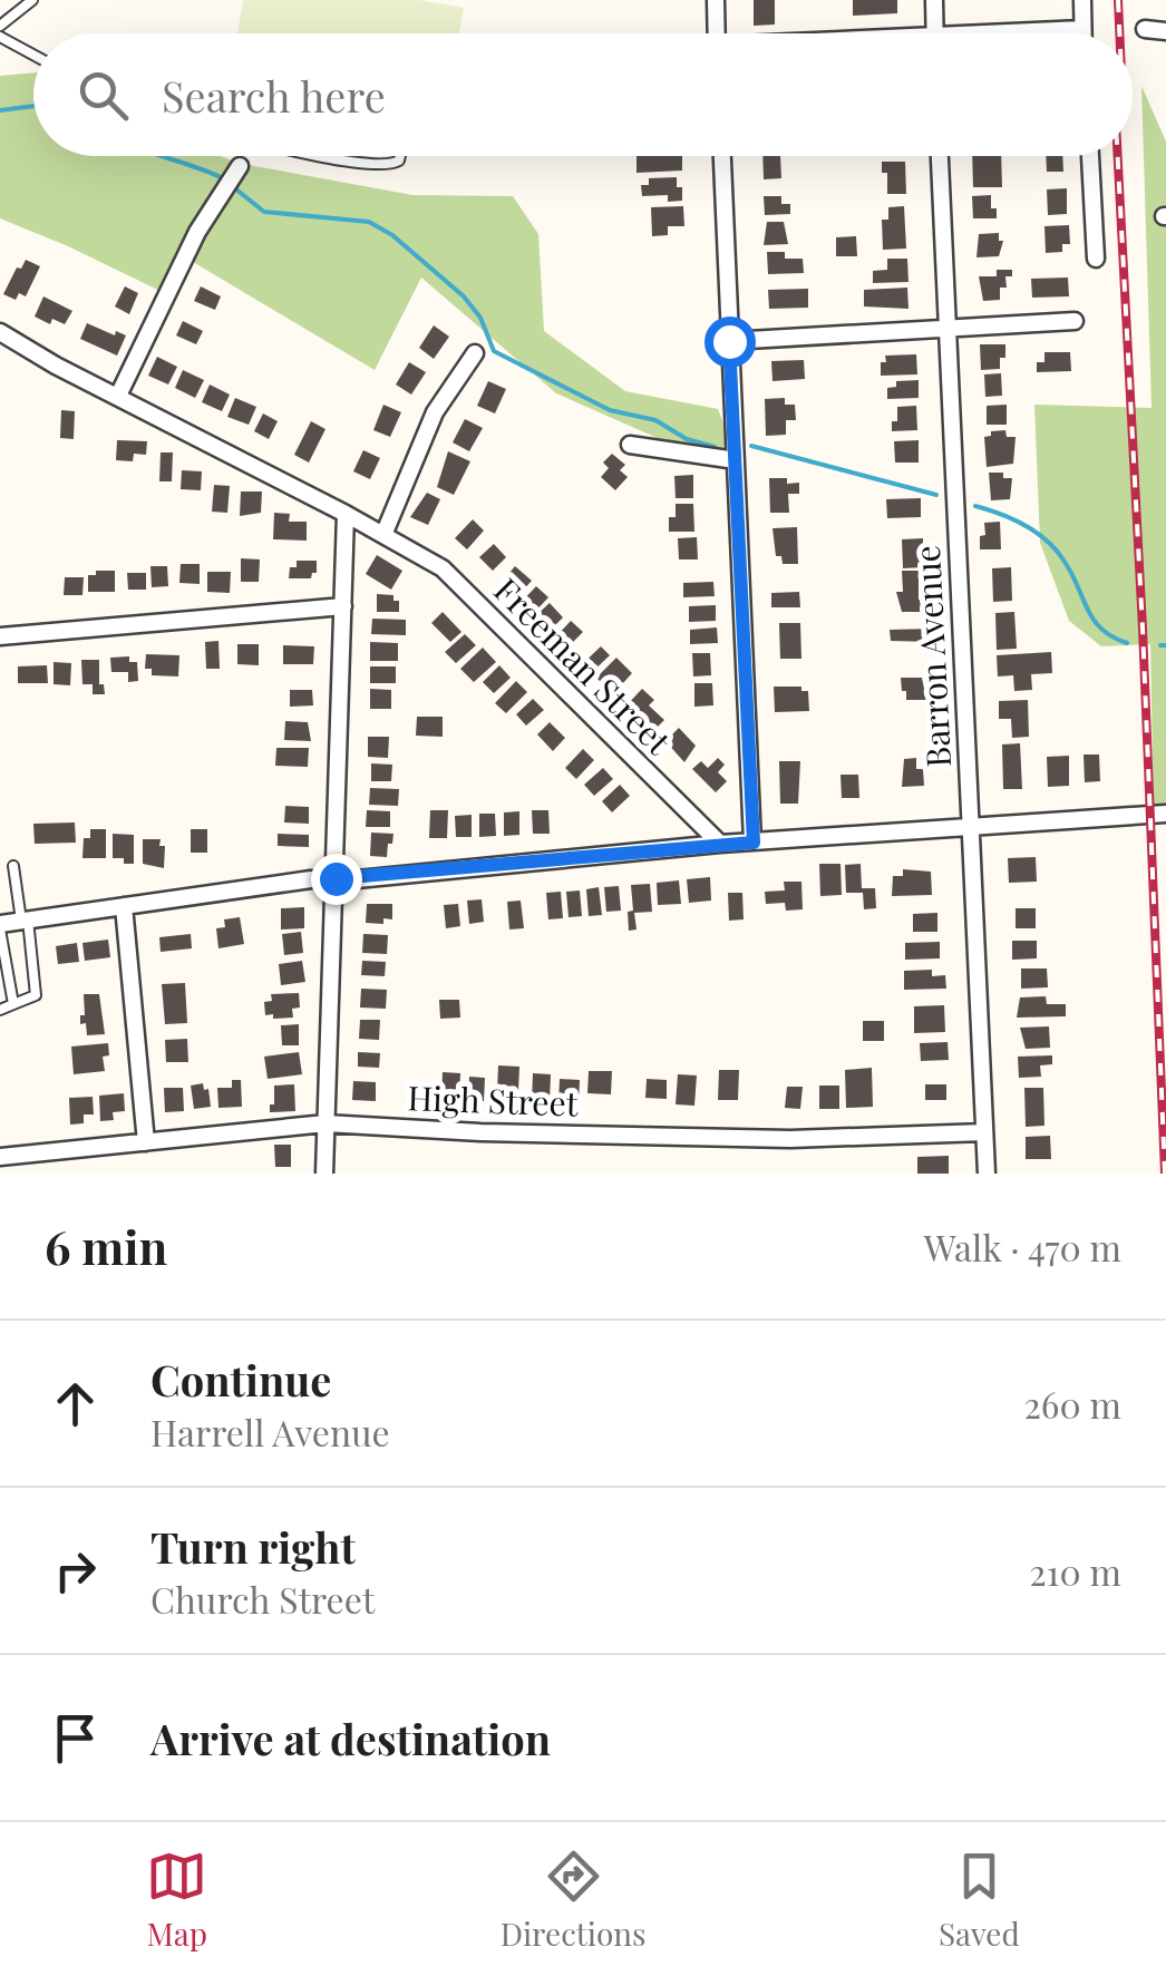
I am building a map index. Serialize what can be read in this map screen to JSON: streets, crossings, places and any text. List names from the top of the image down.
{
  "streets": {
    "street": ["Barron Avenue", "Freeman Street", "High Street"]
  },
  "crossings": [
    ["Barron Avenue", "High Street"]
  ],
  "page": {
    "search": "Search here",
    "heading": ["6 min", "Walk · 470 m"],
    "list": [
      ["Continue", "Harrell Avenue", "260 m"],
      ["Turn right", "Church Street", "210 m"],
      "Arrive at destination"
    ],
    "nav": ["Map", "Directions", "Saved"]
  }
}
